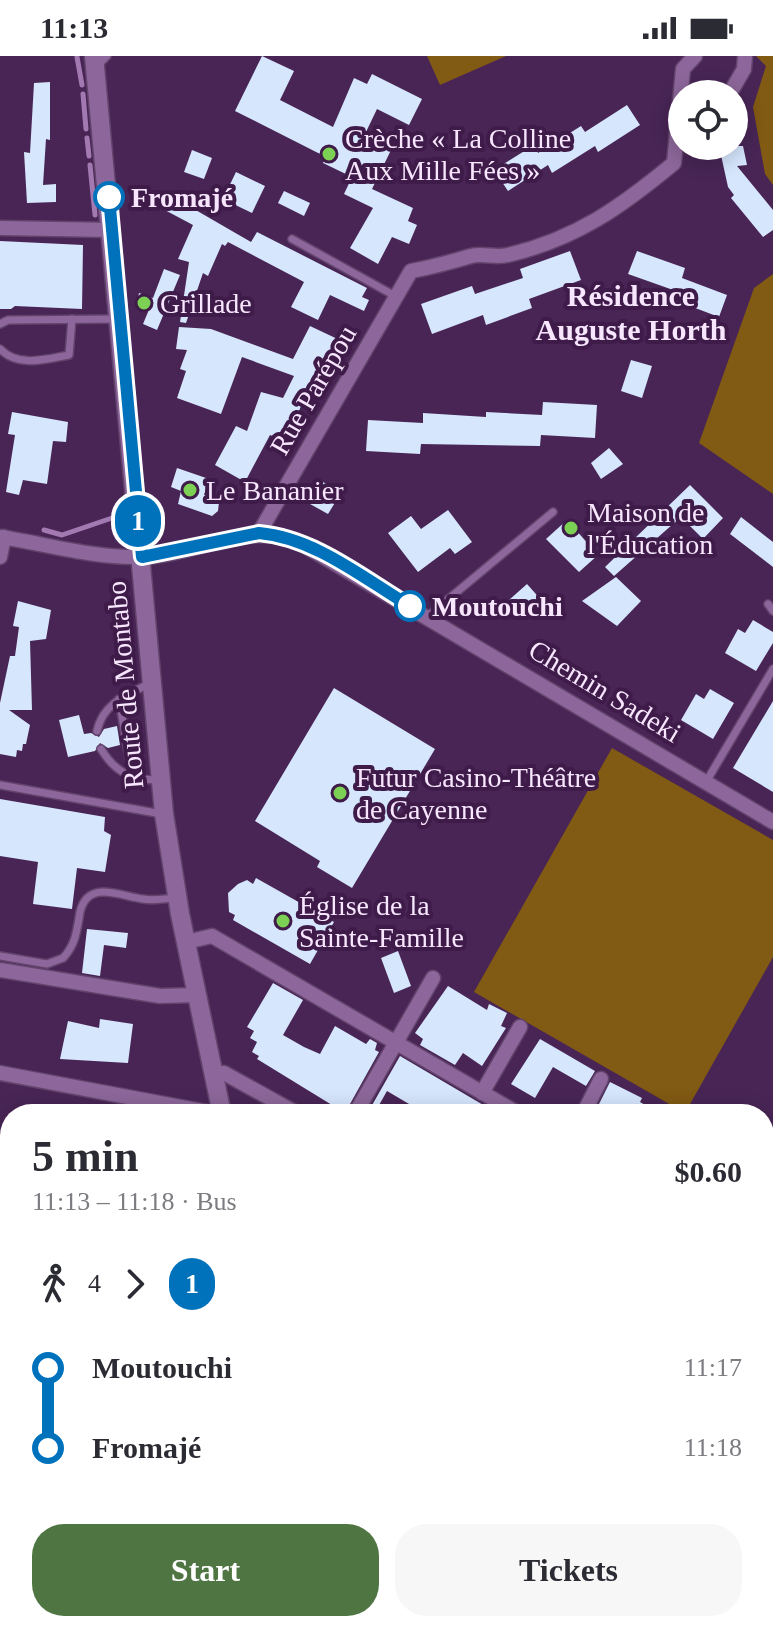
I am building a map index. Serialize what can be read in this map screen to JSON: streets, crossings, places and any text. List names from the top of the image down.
{
  "streets": {
    "main road": ["Route de Montabo"],
    "street": ["Rue Parépou", "Chemin Sadeki"]
  },
  "crossings": [
    ["Rue Parépou", "Chemin Sadeki"],
    ["Route de Montabo", "Chemin Sadeki"]
  ],
  "districts": ["Résidence Auguste Horth"],
  "places": [
    "Crèche « La Colline Aux Mille Fées »",
    "Fromajé",
    "Grillade",
    "Le Bananier",
    "Maison de l'Éducation",
    "Moutouchi",
    "Futur Casino-Théâtre de Cayenne",
    "Église de la Sainte-Famille"
  ],
  "lines": ["bus line 1"],
  "page": {
    "status": "11:13",
    "on_map": "1",
    "heading": ["5 min", "11:13 – 11:18 · Bus", "$0.60"],
    "legs": ["4", "1"],
    "list": [
      {
        "name": "Moutouchi",
        "value": "11:17"
      },
      {
        "name": "Fromajé",
        "value": "11:18"
      }
    ],
    "buttons": ["Start", "Tickets"]
  }
}
